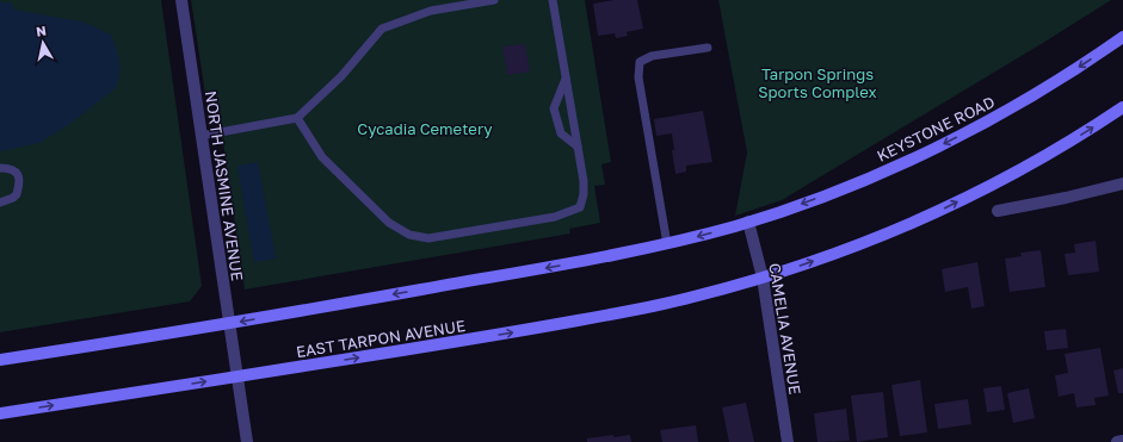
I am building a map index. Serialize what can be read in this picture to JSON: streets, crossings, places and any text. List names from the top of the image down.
{
  "streets": {
    "main road": ["KEYSTONE ROAD", "EAST TARPON AVENUE"],
    "street": ["NORTH JASMINE AVENUE", "CAMELIA AVENUE"]
  },
  "crossings": [
    ["KEYSTONE ROAD", "CAMELIA AVENUE"],
    ["NORTH JASMINE AVENUE", "EAST TARPON AVENUE"],
    ["CAMELIA AVENUE", "EAST TARPON AVENUE"]
  ],
  "parks": ["Tarpon Springs Sports Complex", "Cycadia Cemetery"],
  "north": "top"
}
